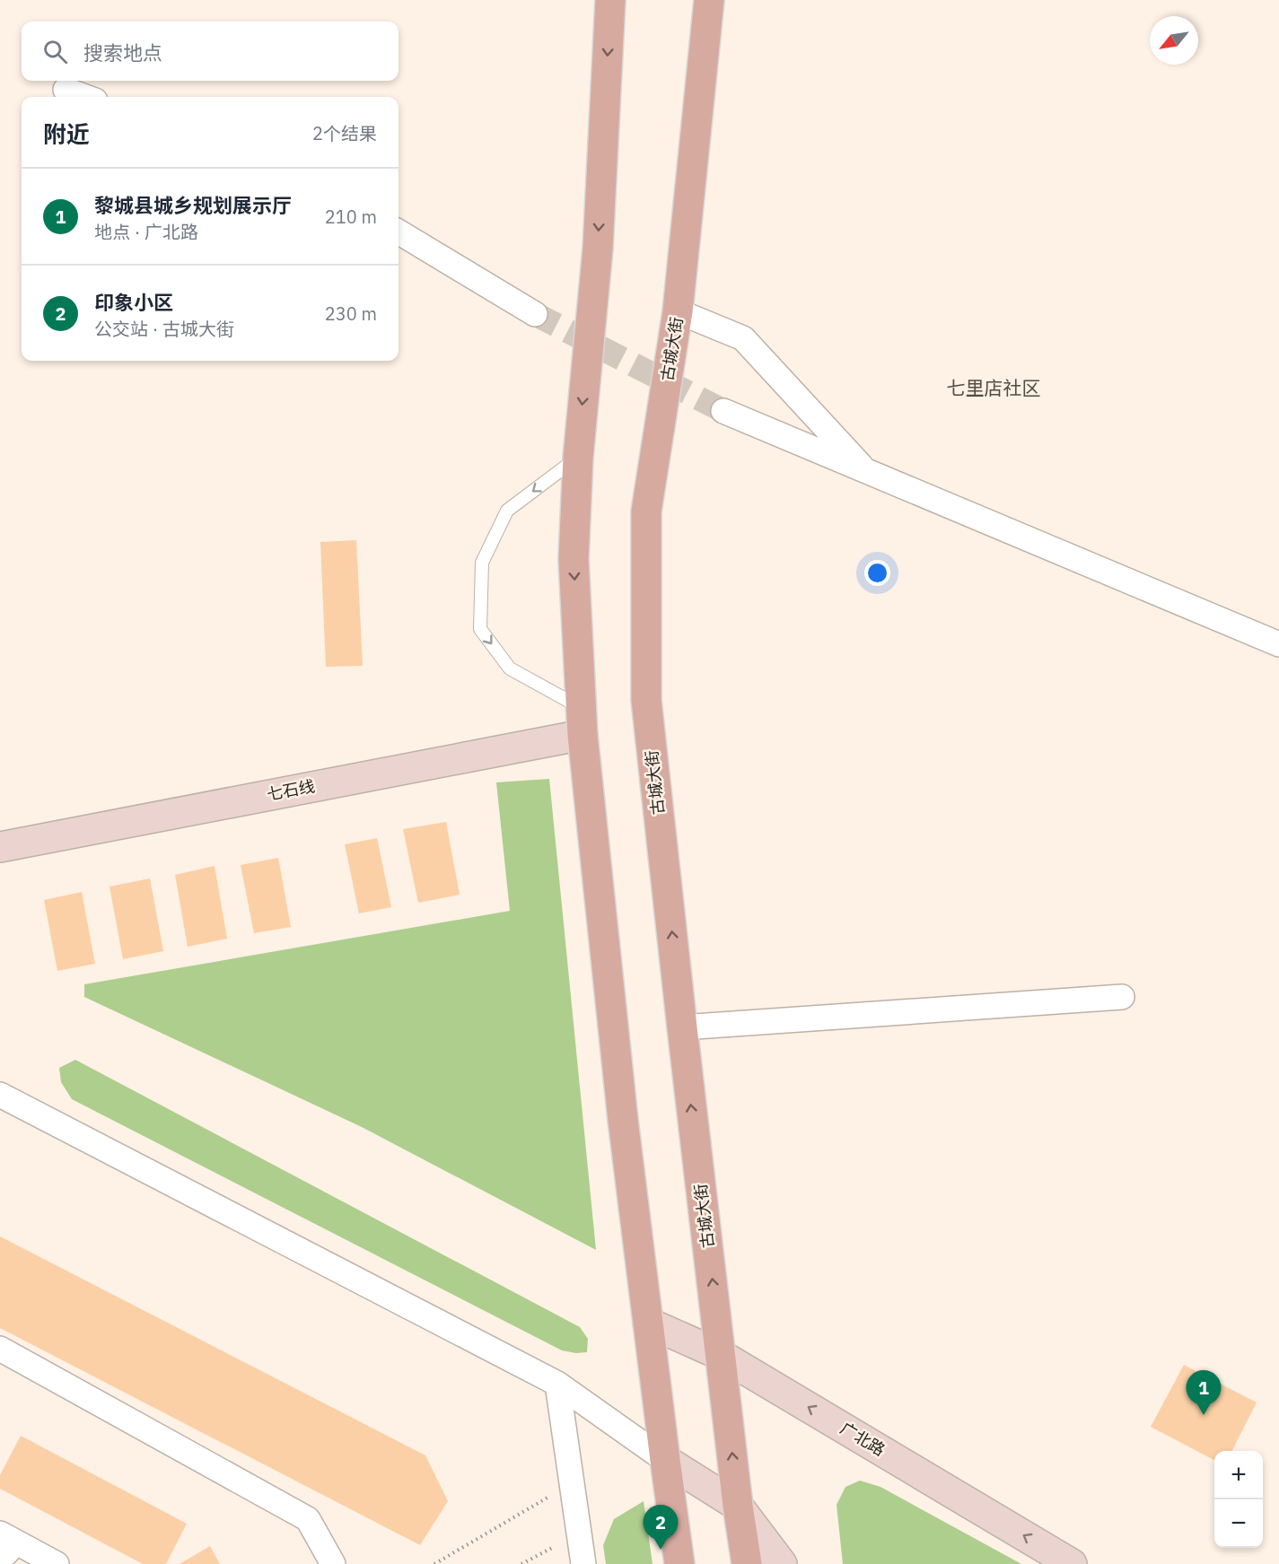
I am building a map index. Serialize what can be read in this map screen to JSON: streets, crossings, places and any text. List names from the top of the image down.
{
  "streets": {
    "main road": ["古城大街", "七石线", "广北路"]
  },
  "crossings": [
    ["古城大街", "广北路"]
  ],
  "districts": ["七里店社区"],
  "north": "bottom left",
  "page": {
    "search": "搜索地点",
    "heading": ["附近", "2个结果"],
    "list": [
      {
        "mark": "1",
        "name": "黎城县城乡规划展示厅",
        "note": "地点 · 广北路",
        "value": "210 m"
      },
      {
        "mark": "2",
        "name": "印象小区",
        "note": "公交站 · 古城大街",
        "value": "230 m"
      }
    ],
    "pins": ["1", "2"],
    "map_buttons": ["+", "−"]
  }
}
